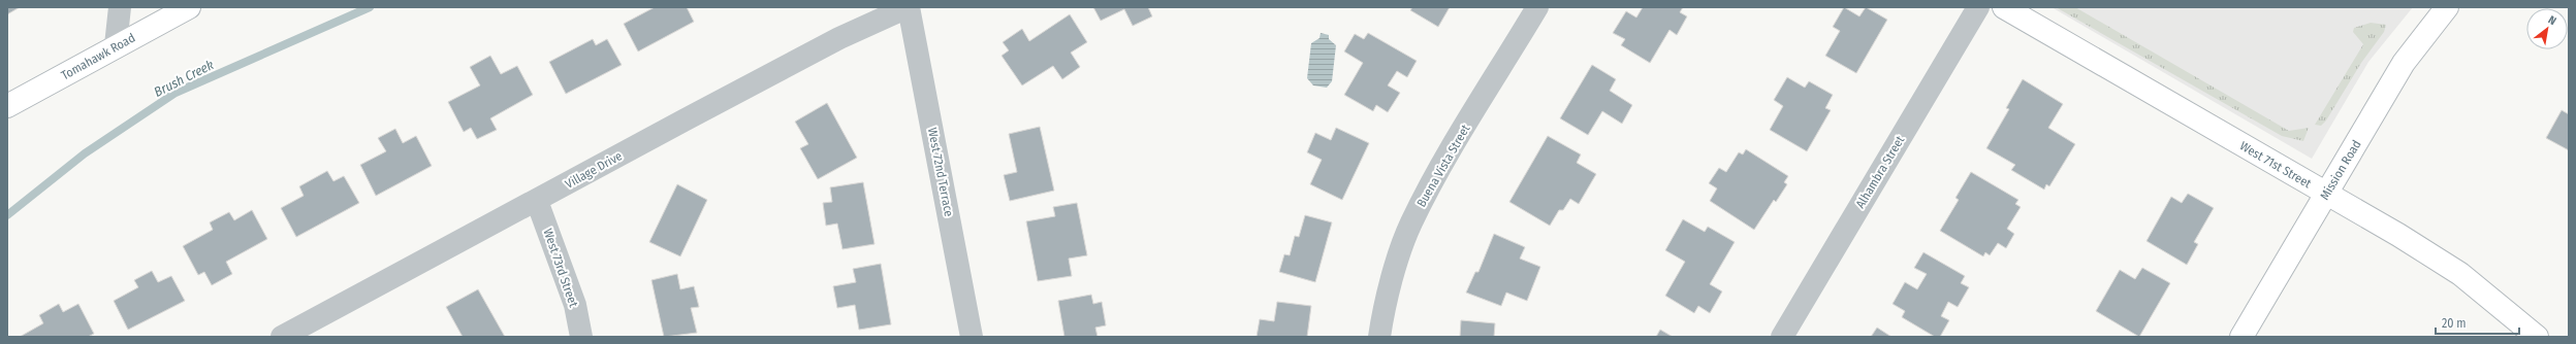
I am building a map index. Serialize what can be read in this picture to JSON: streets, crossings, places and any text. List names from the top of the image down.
{
  "streets": {
    "street": [
      "Tomahawk Road",
      "West 71st Street",
      "Buena Vista Street",
      "Village Drive",
      "Mission Road",
      "West 72nd Terrace",
      "Alhambra Street",
      "West 73rd Street"
    ]
  },
  "crossings": [
    ["West 71st Street", "Mission Road"],
    ["Village Drive", "West 72nd Terrace"],
    ["Village Drive", "West 73rd Street"]
  ],
  "water": ["Brush Creek"],
  "scale_bar": "20 m",
  "north": "top right"
}
